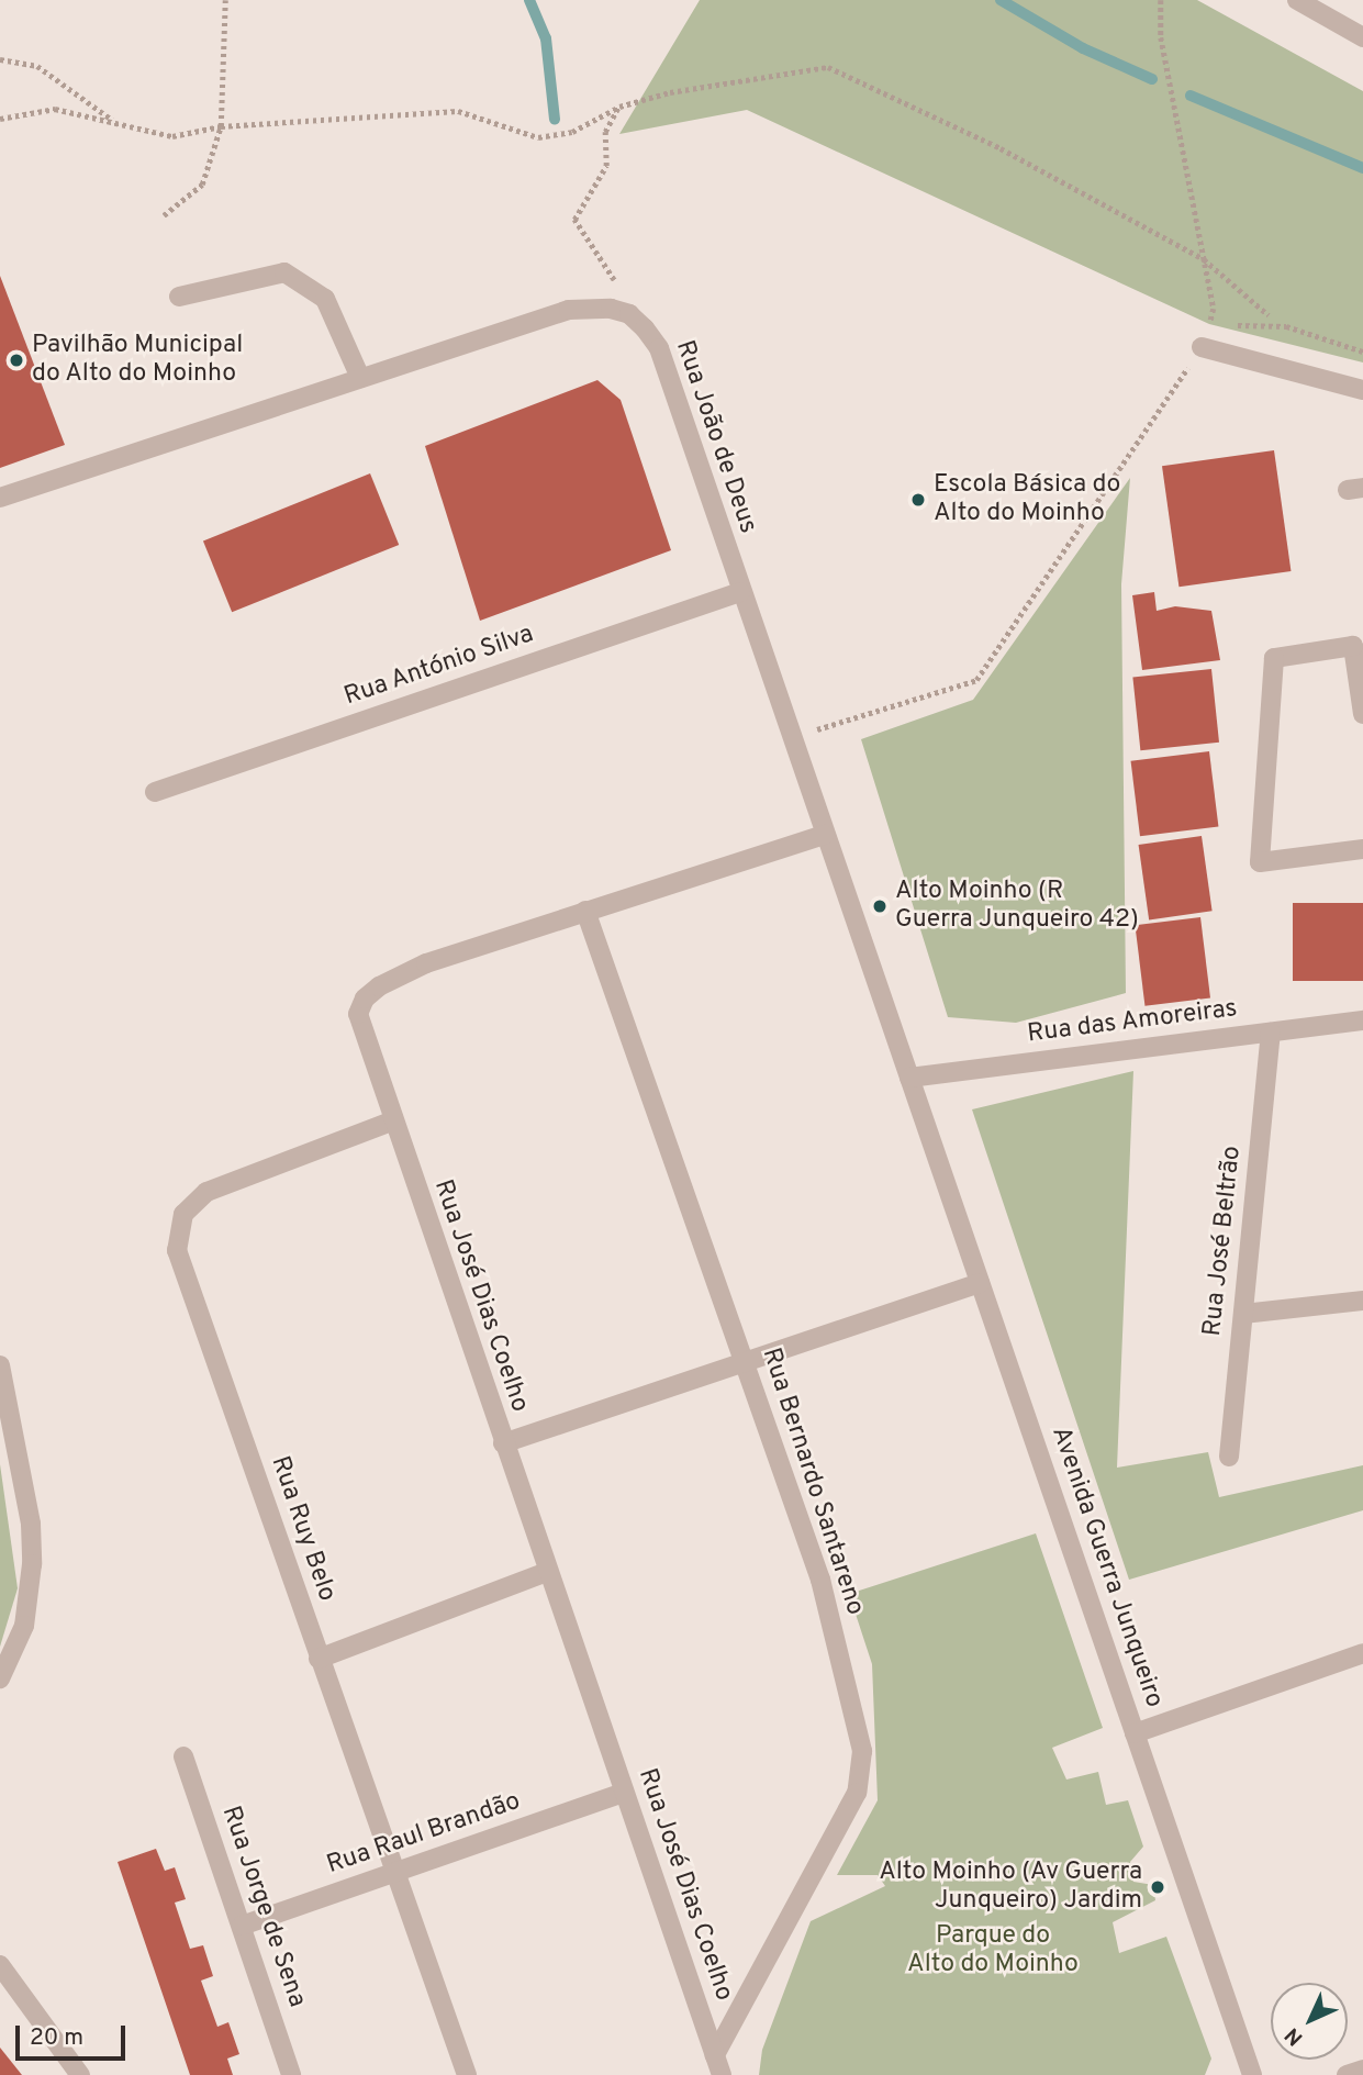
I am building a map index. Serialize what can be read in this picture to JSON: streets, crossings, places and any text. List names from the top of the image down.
{
  "streets": {
    "street": [
      "Rua João de Deus",
      "Rua António Silva",
      "Rua das Amoreiras",
      "Rua José Beltrão",
      "Rua José Dias Coelho",
      "Rua Bernardo Santareno",
      "Rua Ruy Belo",
      "Avenida Guerra Junqueiro",
      "Rua Raul Brandão",
      "Rua Jorge de Sena"
    ]
  },
  "crossings": [
    ["Rua João de Deus", "Rua António Silva"],
    ["Rua João de Deus", "Rua das Amoreiras"],
    ["Rua João de Deus", "Rua José Dias Coelho"],
    ["Rua João de Deus", "Avenida Guerra Junqueiro"],
    ["Rua das Amoreiras", "Rua José Beltrão"],
    ["Rua das Amoreiras", "Avenida Guerra Junqueiro"],
    ["Rua José Dias Coelho", "Rua Bernardo Santareno"],
    ["Rua José Dias Coelho", "Rua Ruy Belo"],
    ["Rua José Dias Coelho", "Rua Raul Brandão"],
    ["Rua Ruy Belo", "Rua Raul Brandão"],
    ["Rua Raul Brandão", "Rua Jorge de Sena"]
  ],
  "parks": ["Parque do Alto do Moinho"],
  "places": [
    "Pavilhão Municipal do Alto do Moinho",
    "Escola Básica do Alto do Moinho",
    "Alto Moinho (R Guerra Junqueiro 42)",
    "Alto Moinho (Av Guerra Junqueiro) Jardim"
  ],
  "scale_bar": "20 m",
  "north": "bottom left"
}
